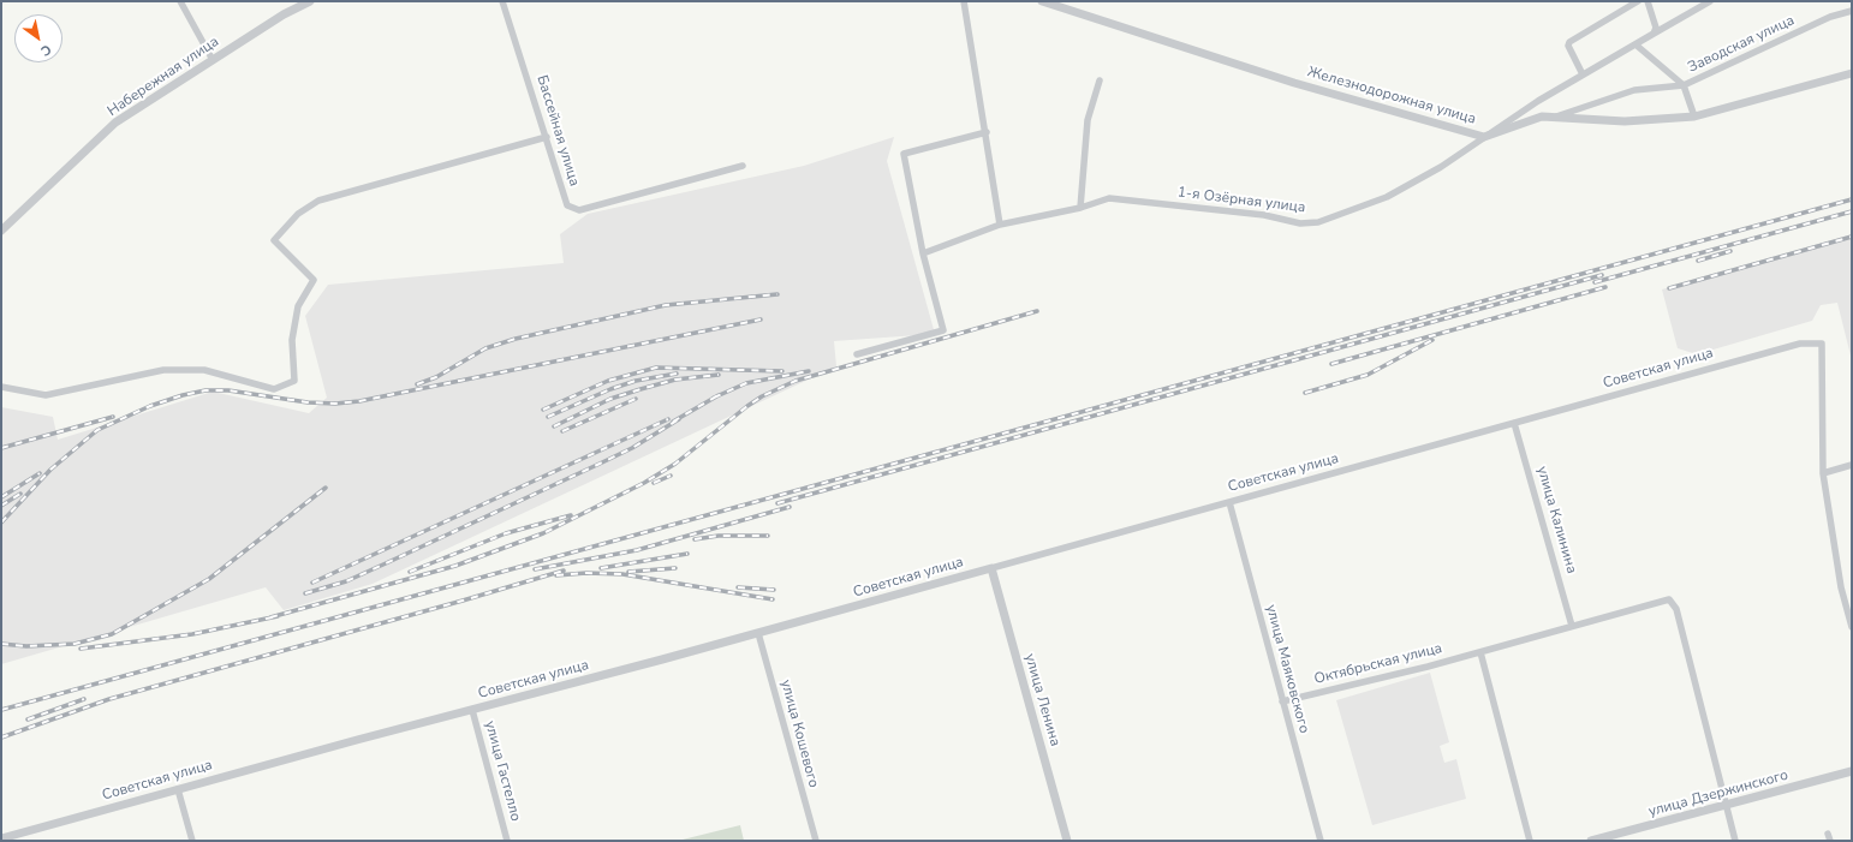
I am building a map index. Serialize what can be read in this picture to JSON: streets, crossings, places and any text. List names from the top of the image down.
{
  "streets": {
    "street": [
      "Заводская улица",
      "Набережная улица",
      "Железнодорожная улица",
      "Бассейная улица",
      "1-я Озёрная улица",
      "Советская улица",
      "улица Калинина",
      "Октябрьская улица",
      "улица Маяковского",
      "улица Ленина",
      "улица Кошевого",
      "улица Гастелло",
      "улица Дзержинского"
    ]
  },
  "crossings": [
    ["Заводская улица", "Железнодорожная улица"],
    ["Железнодорожная улица", "1-я Озёрная улица"],
    ["Советская улица", "улица Калинина"],
    ["Советская улица", "улица Маяковского"],
    ["Советская улица", "улица Ленина"],
    ["Советская улица", "улица Кошевого"],
    ["Советская улица", "улица Гастелло"],
    ["улица Калинина", "Октябрьская улица"],
    ["Октябрьская улица", "улица Маяковского"],
    ["Октябрьская улица", "улица Дзержинского"]
  ],
  "north": "bottom right"
}
